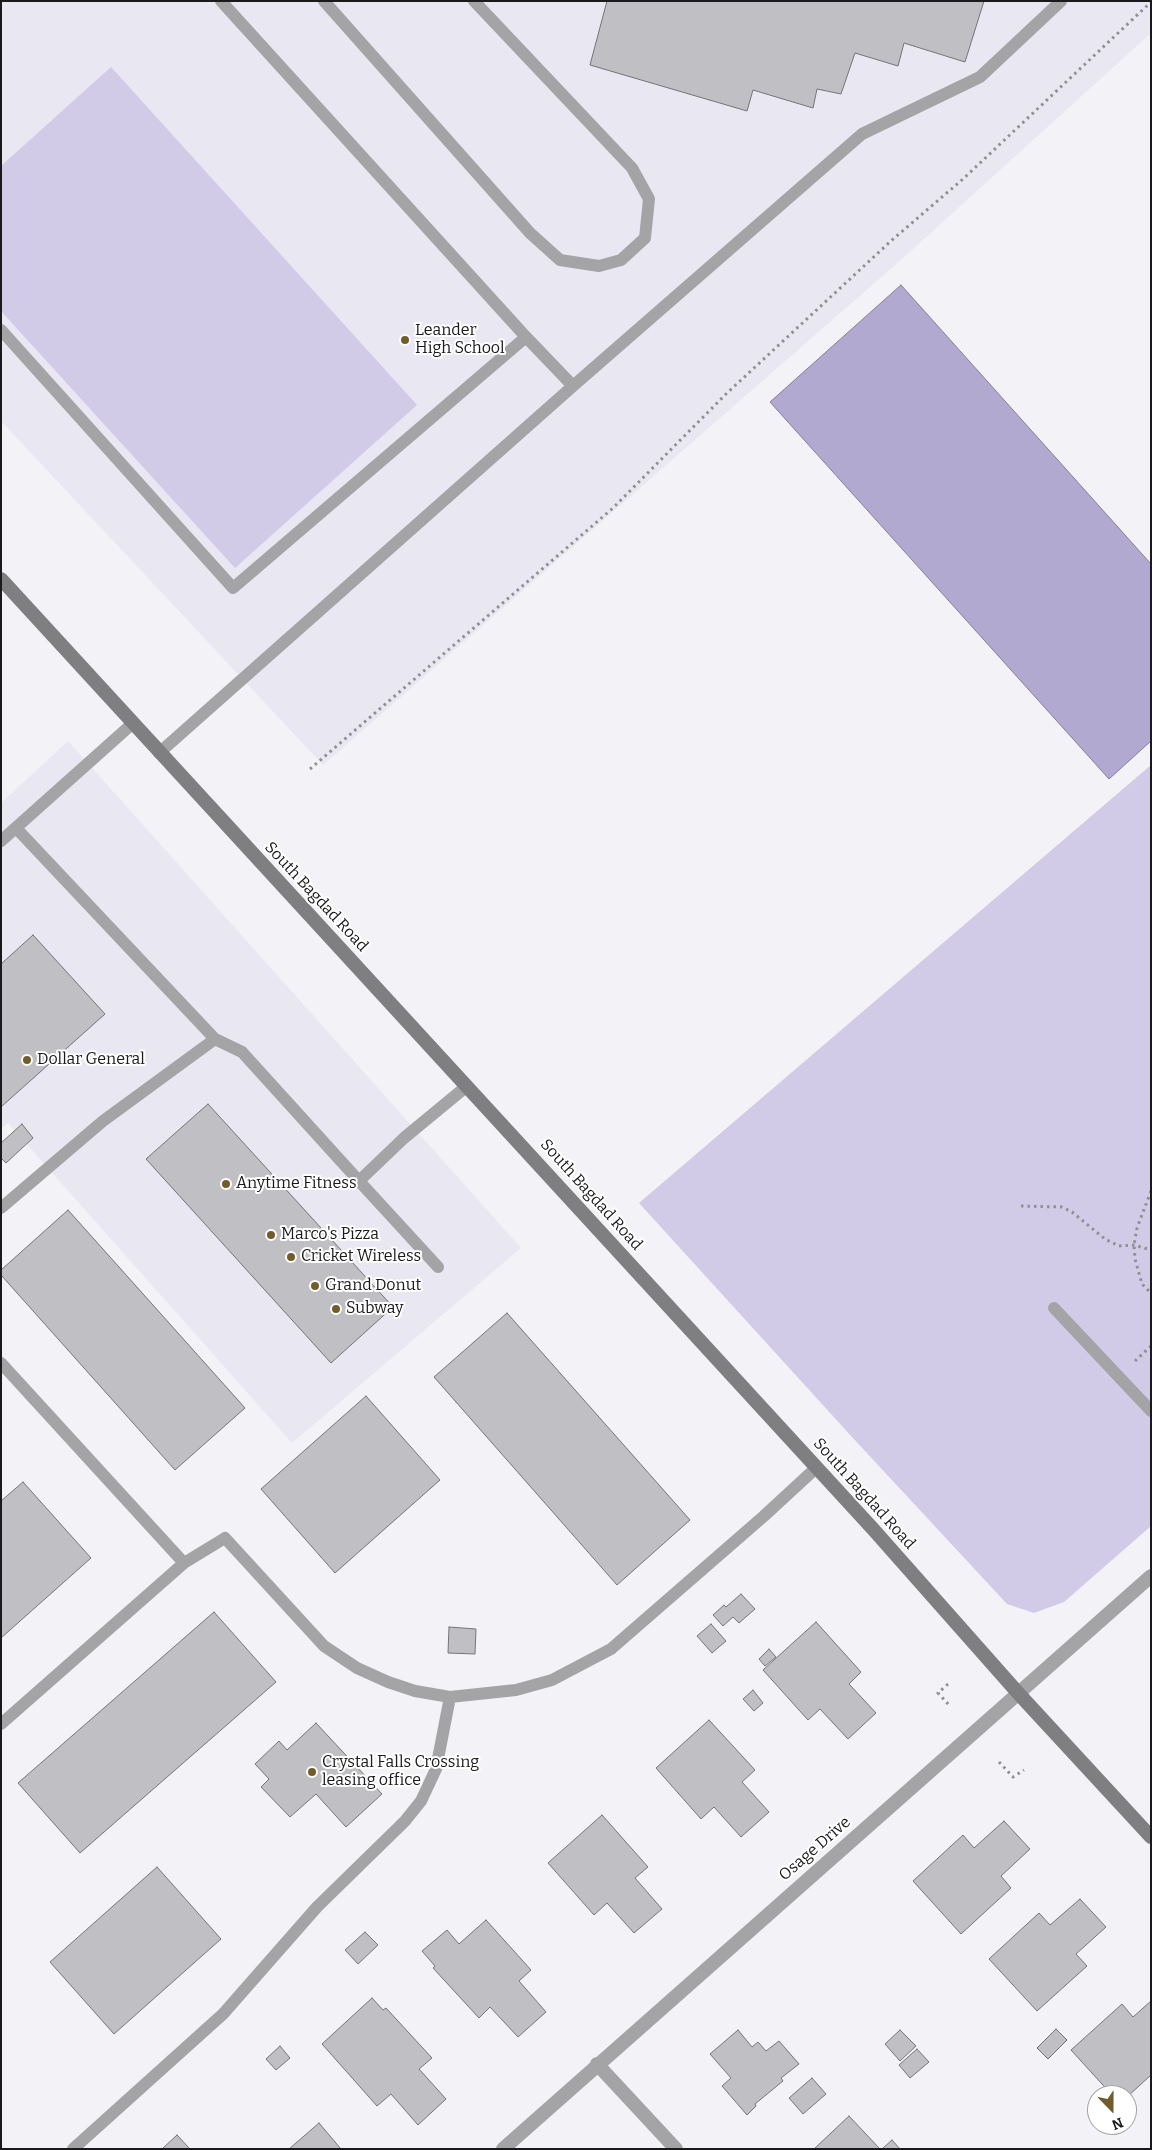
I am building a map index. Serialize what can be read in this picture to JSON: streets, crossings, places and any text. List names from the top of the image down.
{
  "streets": {
    "main road": ["South Bagdad Road"],
    "street": ["Osage Drive"]
  },
  "crossings": [
    ["South Bagdad Road", "Osage Drive"]
  ],
  "places": [
    "Leander High School",
    "Dollar General",
    "Anytime Fitness",
    "Marco's Pizza",
    "Cricket Wireless",
    "Grand Donut",
    "Subway",
    "Crystal Falls Crossing leasing office"
  ],
  "north": "bottom"
}
